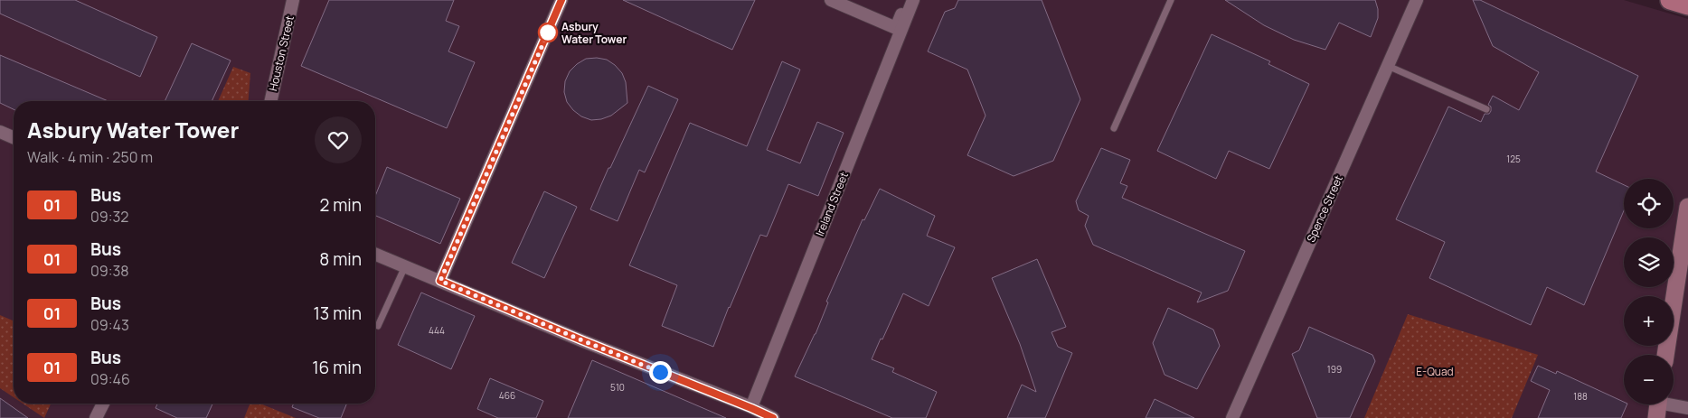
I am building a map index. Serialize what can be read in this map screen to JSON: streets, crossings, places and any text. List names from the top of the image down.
{
  "streets": {
    "street": ["Houston Street", "Ireland Street", "Spence Street"]
  },
  "parks": ["E-Quad"],
  "places": ["Asbury Water Tower"],
  "lines": ["bus line 01"],
  "house_numbers": [
    "125",
    "444",
    "199",
    "510",
    "466",
    "188"
  ],
  "page": {
    "heading": ["Asbury Water Tower", "Walk · 4 min · 250 m"],
    "list": [
      {
        "mark": "01",
        "name": "Bus",
        "note": "09:32",
        "value": "2 min"
      },
      {
        "mark": "01",
        "name": "Bus",
        "note": "09:38",
        "value": "8 min"
      },
      {
        "mark": "01",
        "name": "Bus",
        "note": "09:43",
        "value": "13 min"
      },
      {
        "mark": "01",
        "name": "Bus",
        "note": "09:46",
        "value": "16 min"
      }
    ],
    "map_buttons": ["+", "−"]
  }
}
